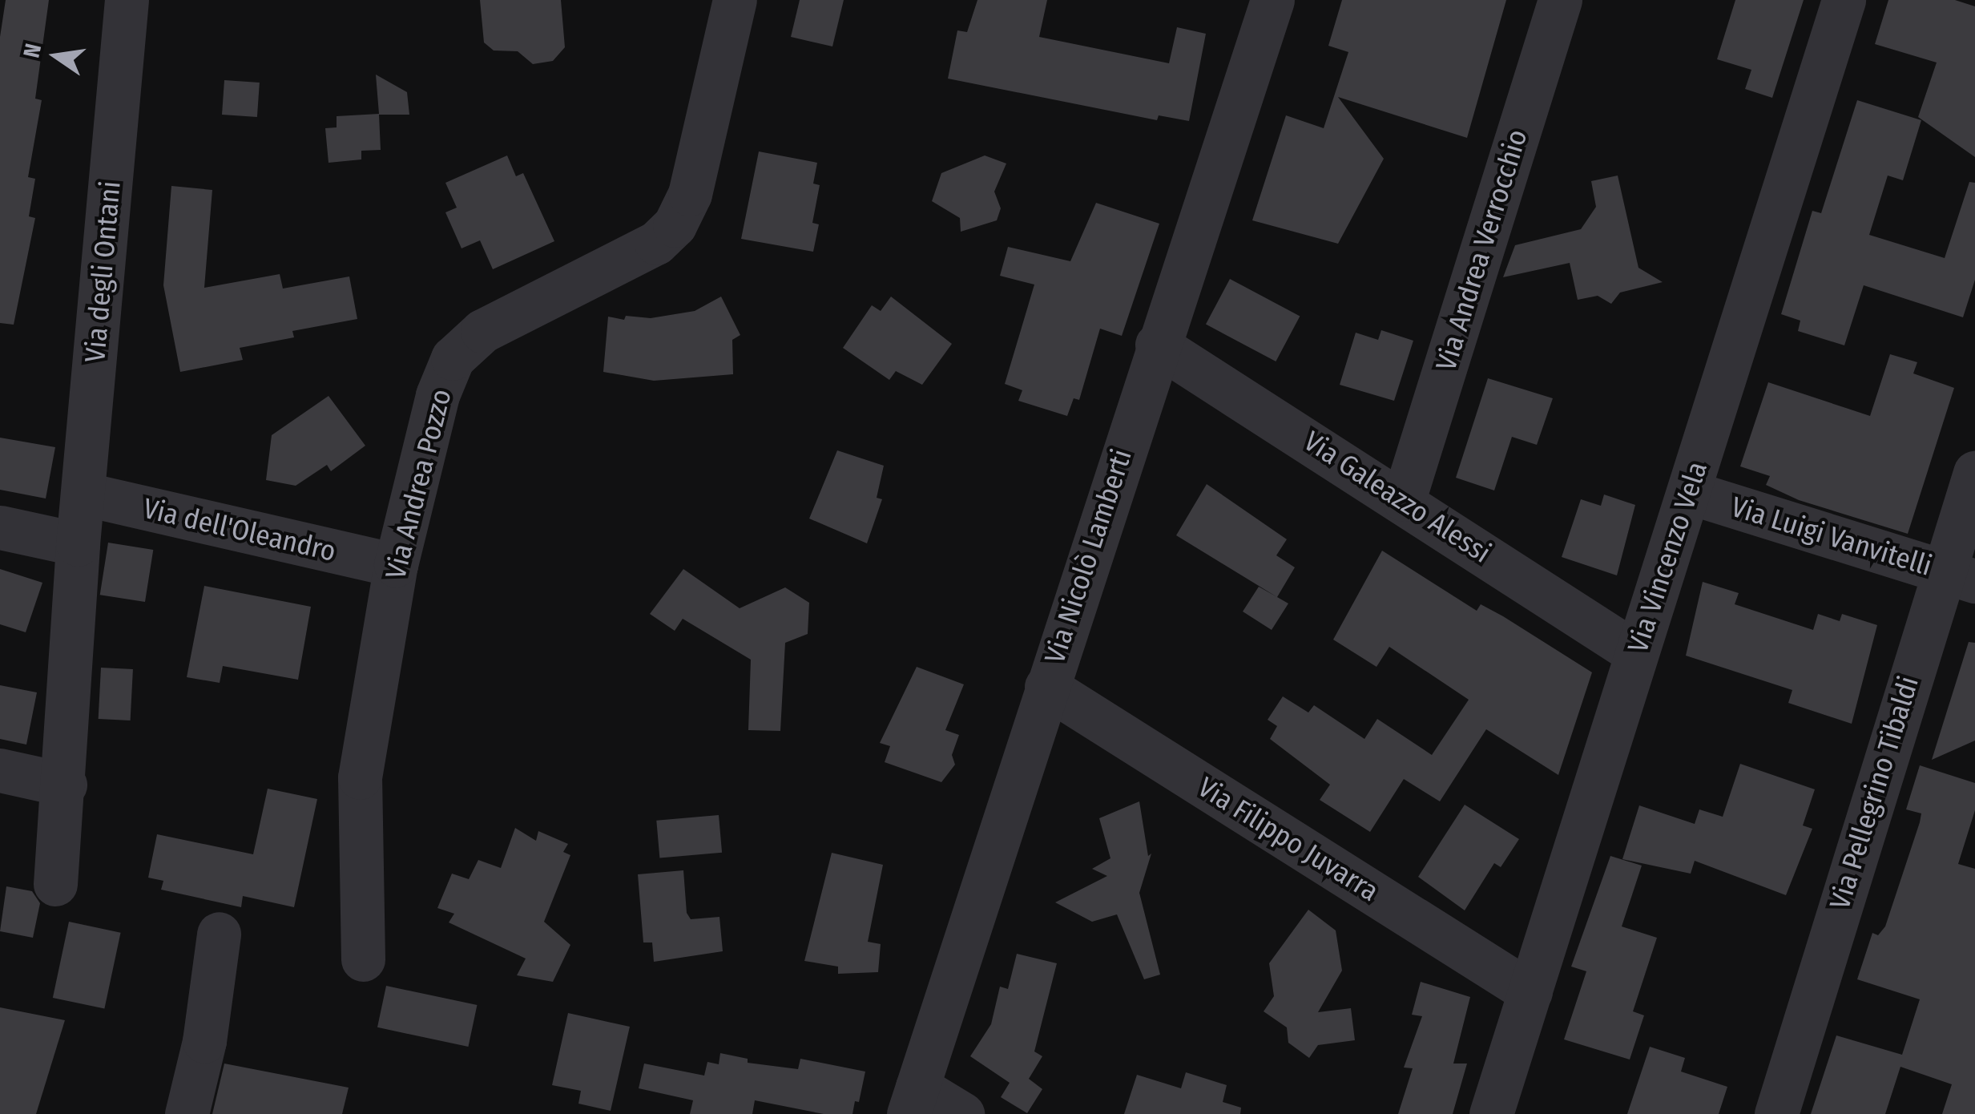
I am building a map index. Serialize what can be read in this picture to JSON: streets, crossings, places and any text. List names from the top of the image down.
{
  "streets": {
    "street": [
      "Via Andrea Verrocchio",
      "Via degli Ontani",
      "Via Andrea Pozzo",
      "Via Galeazzo Alessi",
      "Via dell'Oleandro",
      "Via Luigi Vanvitelli",
      "Via Nicolò Lamberti",
      "Via Vincenzo Vela",
      "Via Pellegrino Tibaldi",
      "Via Filippo Juvarra"
    ]
  },
  "crossings": [
    ["Via Andrea Verrocchio", "Via Galeazzo Alessi"],
    ["Via degli Ontani", "Via dell'Oleandro"],
    ["Via Andrea Pozzo", "Via dell'Oleandro"],
    ["Via Galeazzo Alessi", "Via Nicolò Lamberti"],
    ["Via Galeazzo Alessi", "Via Vincenzo Vela"],
    ["Via Luigi Vanvitelli", "Via Vincenzo Vela"],
    ["Via Luigi Vanvitelli", "Via Pellegrino Tibaldi"],
    ["Via Nicolò Lamberti", "Via Filippo Juvarra"],
    ["Via Vincenzo Vela", "Via Filippo Juvarra"]
  ],
  "north": "left"
}
